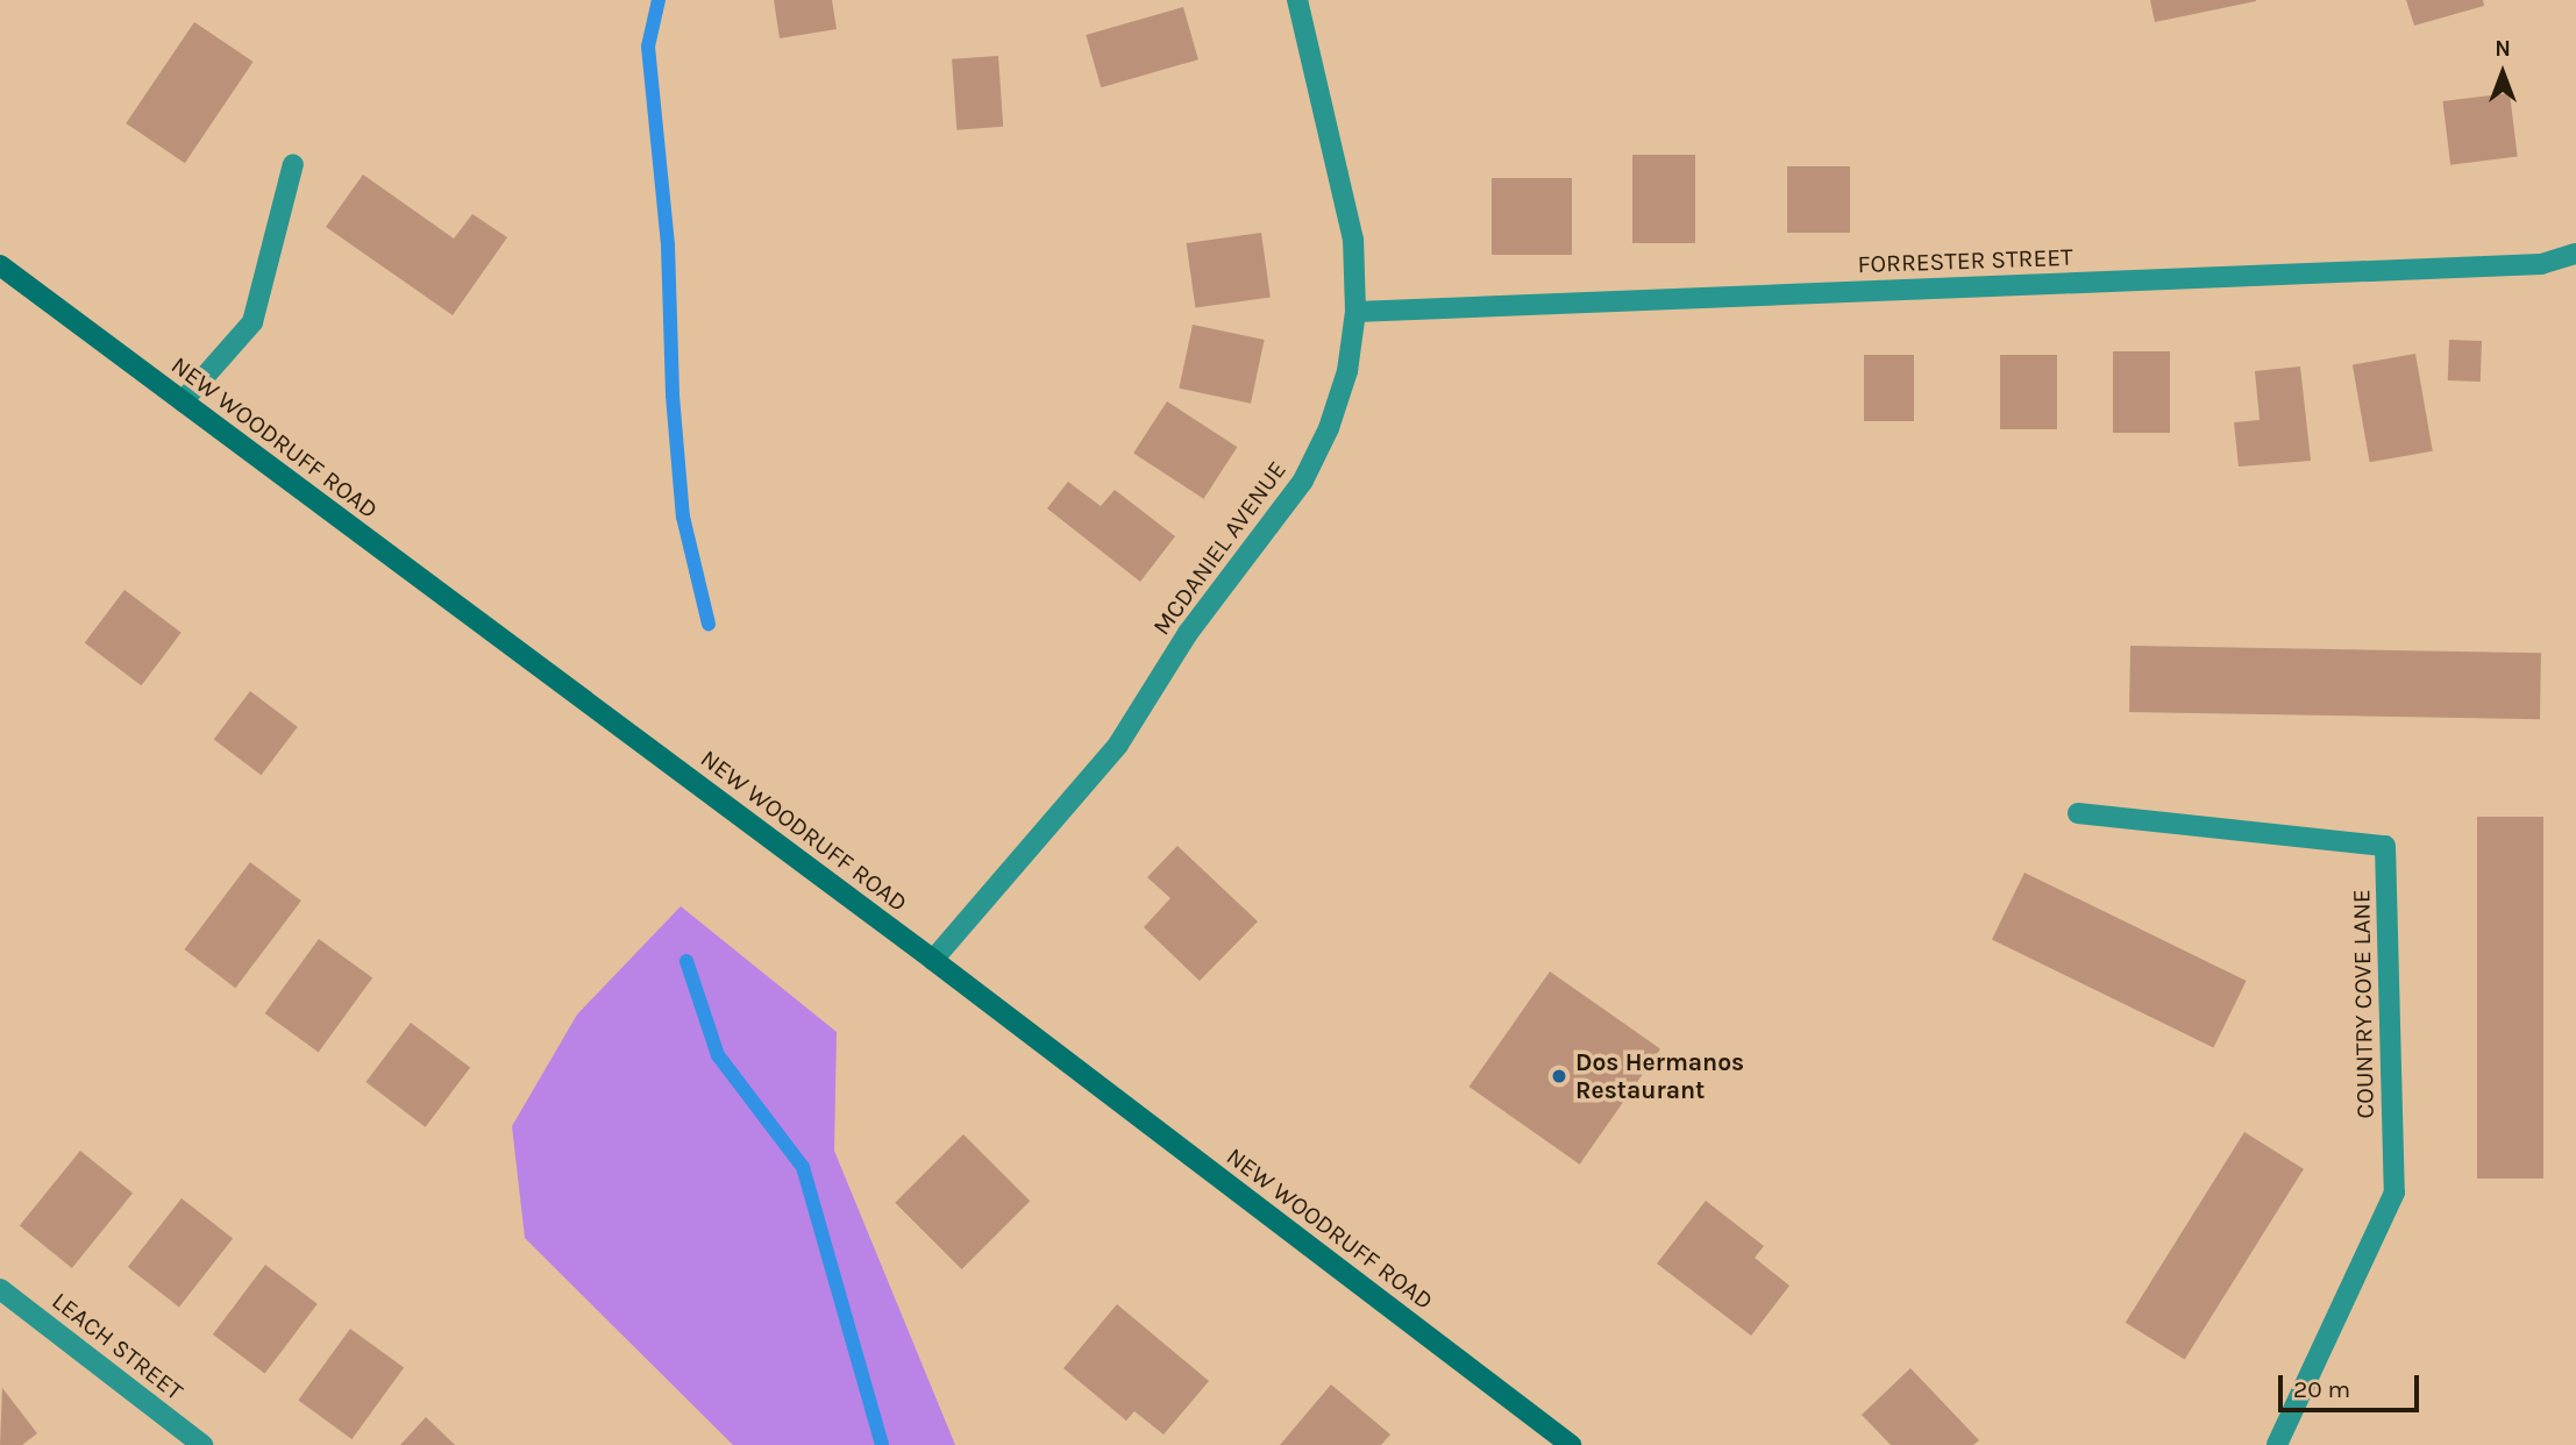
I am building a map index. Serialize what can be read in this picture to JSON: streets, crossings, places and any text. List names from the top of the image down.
{
  "streets": {
    "main road": ["NEW WOODRUFF ROAD"],
    "street": [
      "FORRESTER STREET",
      "MCDANIEL AVENUE",
      "COUNTRY COVE LANE",
      "LEACH STREET"
    ]
  },
  "crossings": [
    ["FORRESTER STREET", "MCDANIEL AVENUE"],
    ["NEW WOODRUFF ROAD", "MCDANIEL AVENUE"]
  ],
  "places": ["Dos Hermanos Restaurant"],
  "scale_bar": "20 m",
  "north": "top"
}
